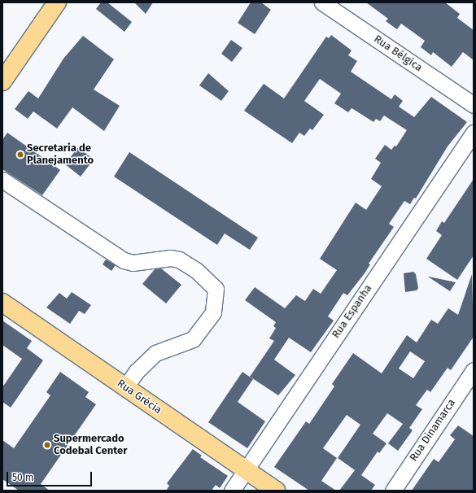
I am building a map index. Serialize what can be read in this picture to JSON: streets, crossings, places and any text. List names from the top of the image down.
{
  "streets": {
    "main road": ["Rua Grécia"],
    "street": ["Rua Bélgica", "Rua Espanha", "Rua Dinamarca"]
  },
  "crossings": [
    ["Rua Espanha", "Rua Grécia"]
  ],
  "places": ["Secretaria de Planejamento", "Supermercado Codebal Center"],
  "scale_bar": "50 m"
}
